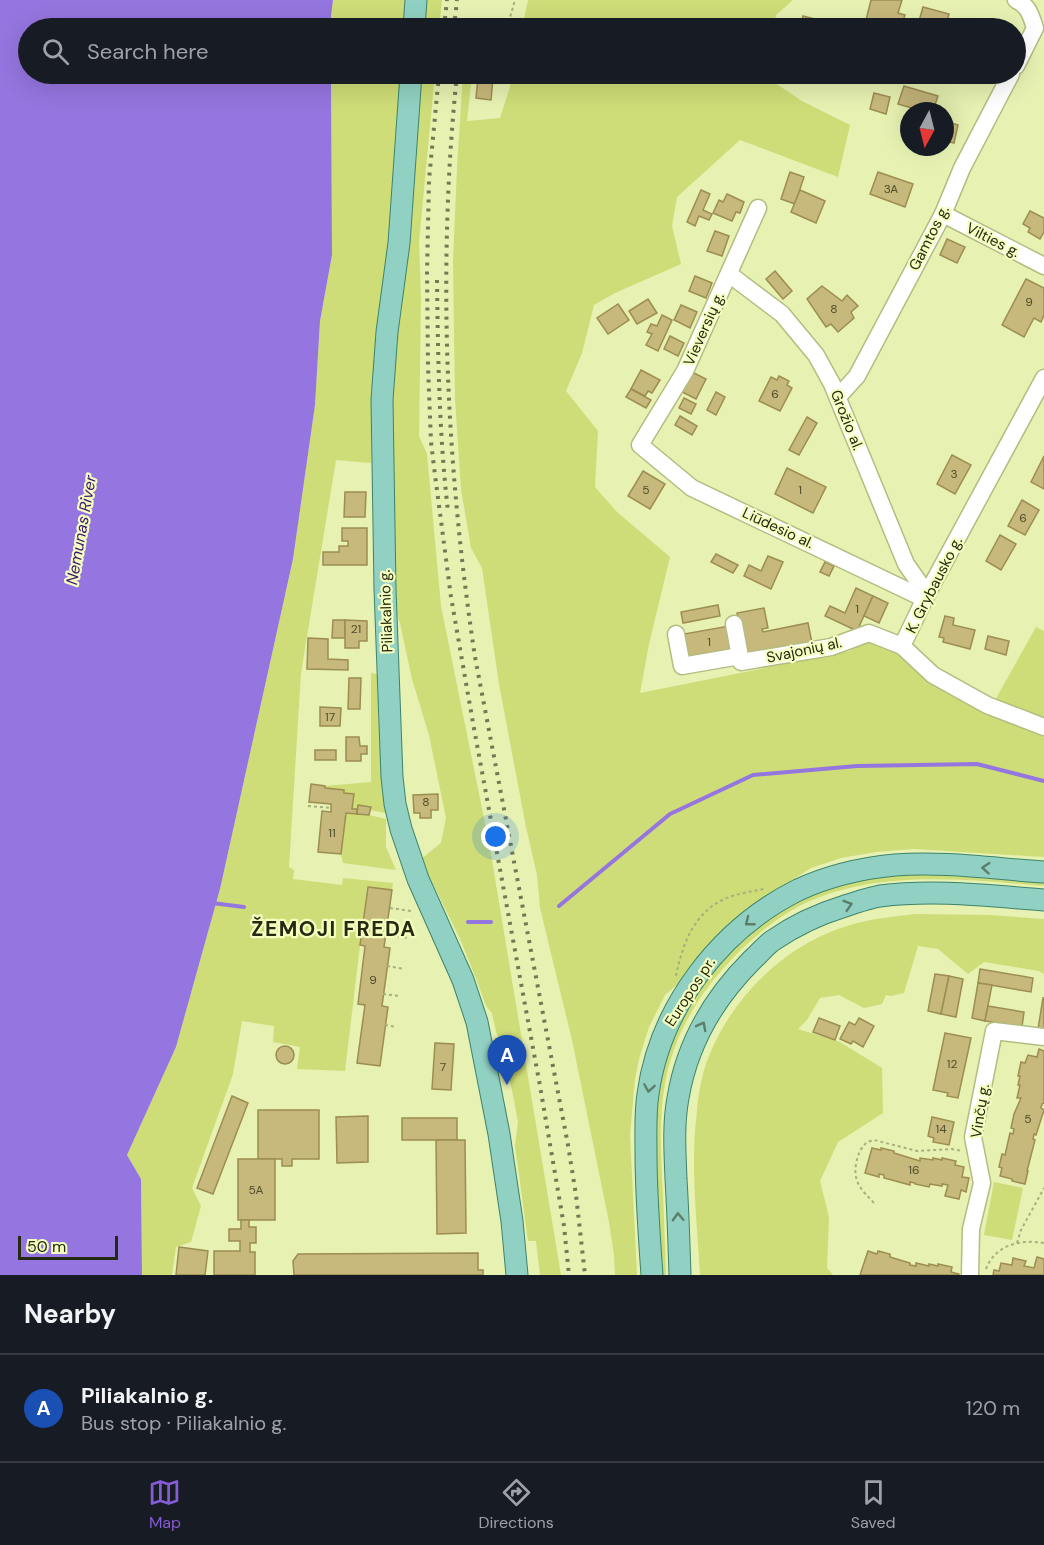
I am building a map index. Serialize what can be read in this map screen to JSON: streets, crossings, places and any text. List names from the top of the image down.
{
  "streets": {
    "main road": ["Piliakalnio g.", "Europos pr."],
    "street": [
      "Gamtos g.",
      "Vilties g.",
      "Vieversių g.",
      "Grožio al.",
      "Liūdesio al.",
      "K. Grybausko g.",
      "Svajonių al.",
      "Vinčų g."
    ]
  },
  "crossings": [
    ["Gamtos g.", "Vilties g."],
    ["Gamtos g.", "Grožio al."],
    ["Vieversių g.", "Grožio al."],
    ["Vieversių g.", "Liūdesio al."],
    ["Grožio al.", "Liūdesio al."],
    ["Grožio al.", "K. Grybausko g."],
    ["Liūdesio al.", "K. Grybausko g."],
    ["K. Grybausko g.", "Svajonių al."]
  ],
  "districts": ["ŽEMOJI FREDA"],
  "water": ["Nemunas River"],
  "house_numbers": [
    "3A",
    "9",
    "8",
    "6",
    "3",
    "5",
    "1",
    "6",
    "1",
    "21",
    "1",
    "17",
    "8",
    "11",
    "9",
    "12",
    "7",
    "5",
    "14",
    "16",
    "5A"
  ],
  "scale_bar": "50 m",
  "north": "bottom",
  "page": {
    "search": "Search here",
    "pins": "A",
    "scale": "50 m",
    "heading": "Nearby",
    "list": [
      {
        "mark": "A",
        "name": "Piliakalnio g.",
        "note": "Bus stop · Piliakalnio g.",
        "value": "120 m"
      }
    ],
    "nav": ["Map", "Directions", "Saved"]
  }
}
